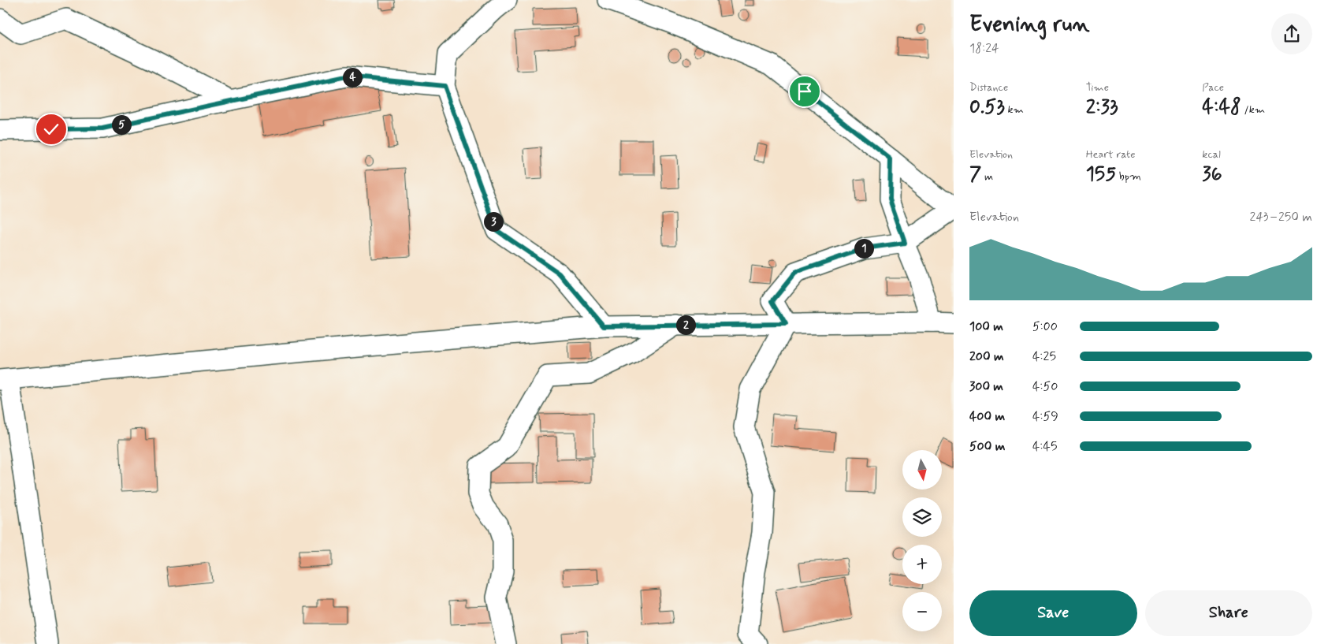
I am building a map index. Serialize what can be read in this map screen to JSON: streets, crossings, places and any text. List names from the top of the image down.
{
  "north": "bottom",
  "page": {
    "heading": ["Evening run", "18:24"],
    "stats": [
      ["Distance", "0.53 km"],
      ["Time", "2:33"],
      ["Pace", "4:48 /km"],
      ["Elevation", "7 m"],
      ["Heart rate", "155 bpm"],
      ["kcal", "36"]
    ],
    "pins": [
      "4",
      "5",
      "3",
      "1",
      "2"
    ],
    "chart": ["Elevation", "243–250 m"],
    "list": [
      {
        "name": "100 m",
        "note": "5:00"
      },
      {
        "name": "200 m",
        "note": "4:25"
      },
      {
        "name": "300 m",
        "note": "4:50"
      },
      {
        "name": "400 m",
        "note": "4:59"
      },
      {
        "name": "500 m",
        "note": "4:45"
      }
    ],
    "map_buttons": ["+", "−"],
    "buttons": ["Save", "Share"]
  }
}
